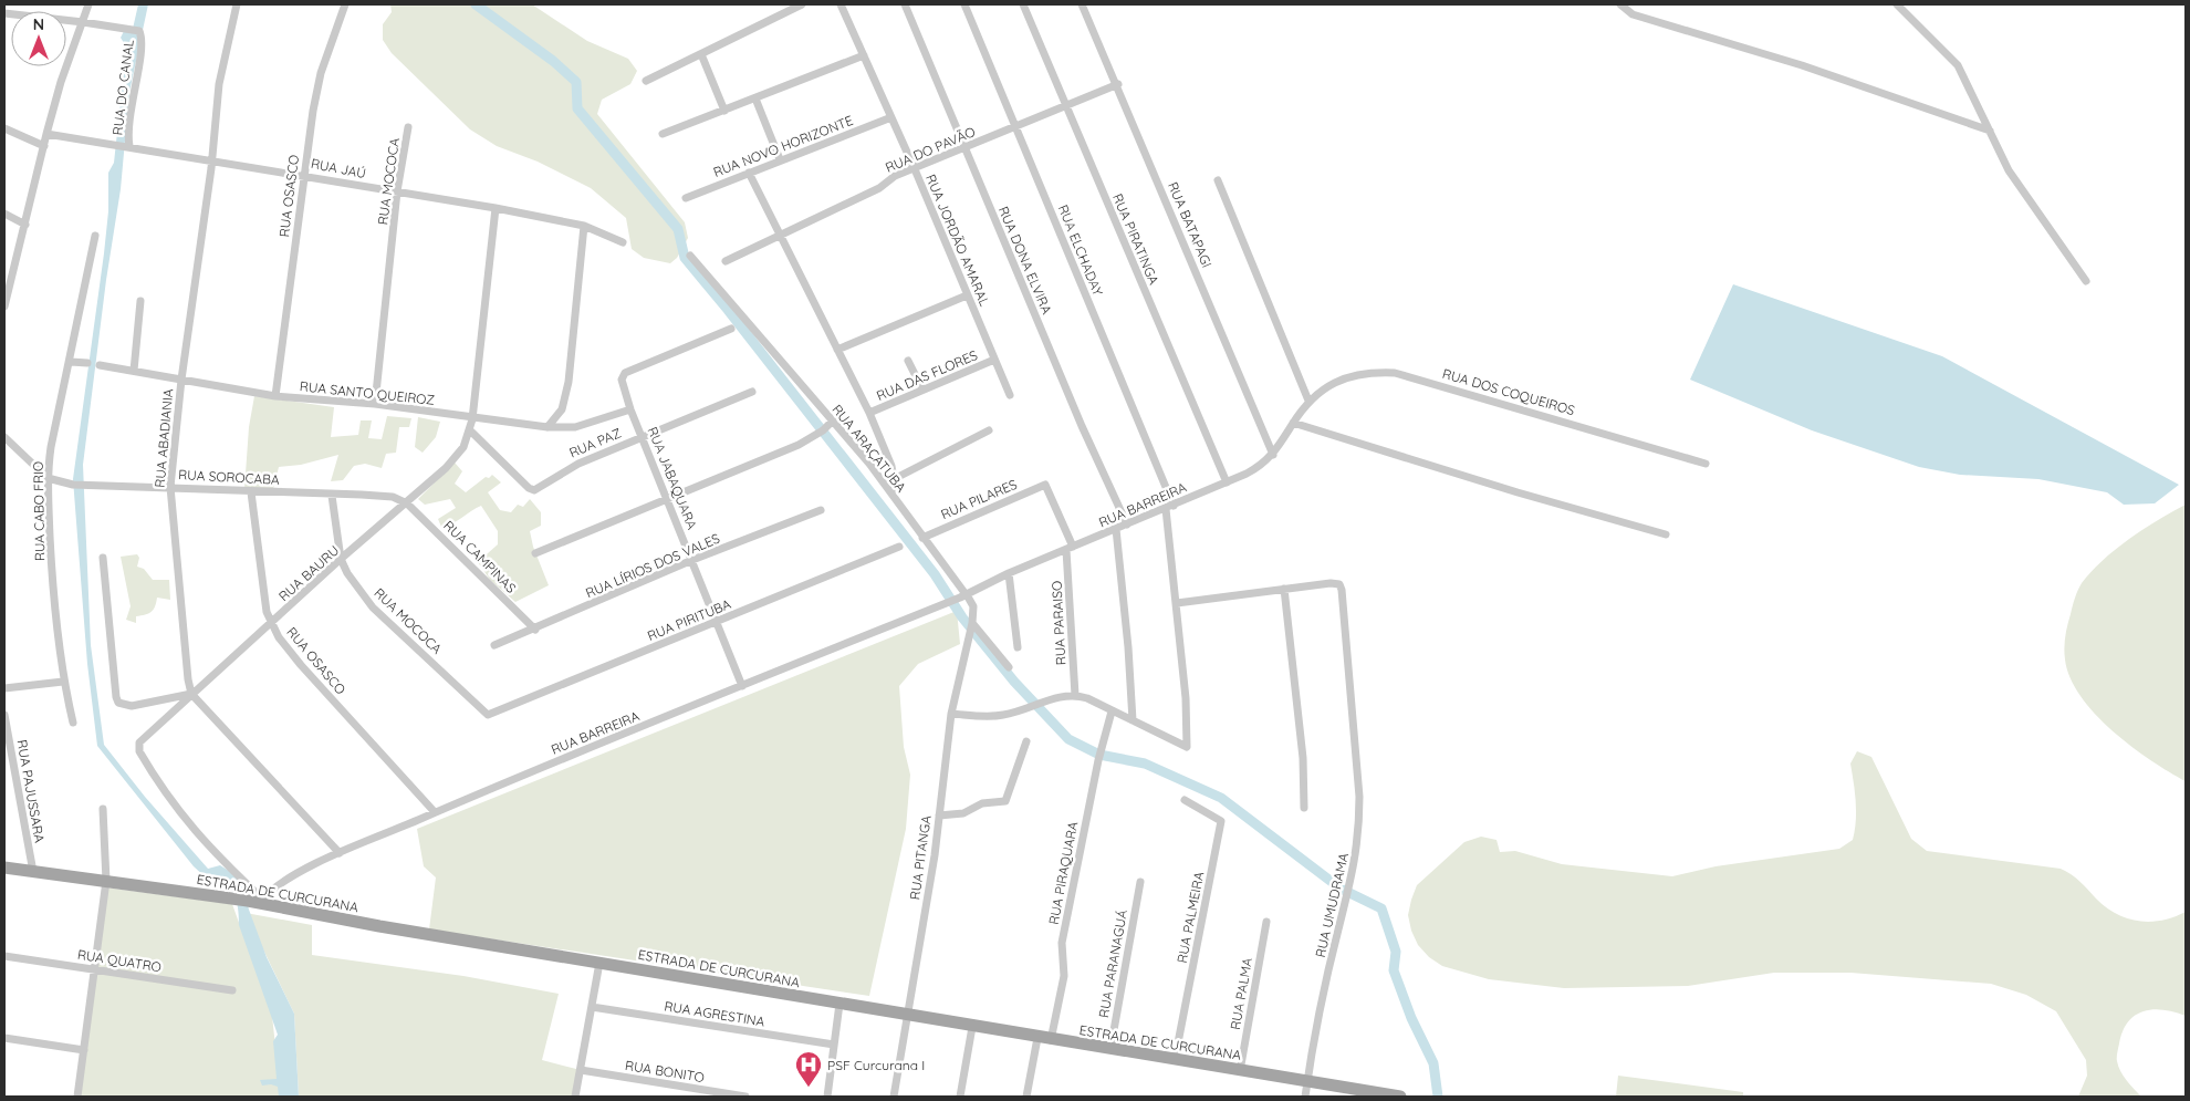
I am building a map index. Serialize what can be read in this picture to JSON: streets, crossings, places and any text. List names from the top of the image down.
{
  "streets": {
    "main road": ["ESTRADA DE CURCURANA"],
    "street": [
      "RUA DO CANAL",
      "RUA NOVO HORIZONTE",
      "RUA DO PAVÃO",
      "RUA JAÚ",
      "RUA MOCOCA",
      "RUA OSASCO",
      "RUA BATAPAGI",
      "RUA PIRATINGA",
      "RUA JORDÃO AMARAL",
      "RUA ELCHADAY",
      "RUA DONA ELVIRA",
      "RUA DAS FLORES",
      "RUA DOS COQUEIROS",
      "RUA SANTO QUEIROZ",
      "RUA ABADIANIA",
      "RUA PAZ",
      "RUA ARAÇATUBA",
      "RUA SOROCABA",
      "RUA JABAQUARA",
      "RUA PILARES",
      "RUA BARREIRA",
      "RUA CABO FRIO",
      "RUA CAMPINAS",
      "RUA LÍRIOS DOS VALES",
      "RUA BAURU",
      "RUA PIRITUBA",
      "RUA PARAISO",
      "RUA PAJUSSARA",
      "RUA PITANGA",
      "RUA PIRAQUARA",
      "RUA UMUDRAMA",
      "RUA PALMEIRA",
      "RUA QUATRO",
      "RUA PARANAGUÁ",
      "RUA PALMA",
      "RUA AGRESTINA",
      "RUA BONITO"
    ]
  },
  "crossings": [
    ["RUA DO CANAL", "RUA JAÚ"],
    ["RUA NOVO HORIZONTE", "RUA JORDÃO AMARAL"],
    ["RUA DO PAVÃO", "RUA BATAPAGI"],
    ["RUA DO PAVÃO", "RUA PIRATINGA"],
    ["RUA DO PAVÃO", "RUA JORDÃO AMARAL"],
    ["RUA DO PAVÃO", "RUA ELCHADAY"],
    ["RUA DO PAVÃO", "RUA DONA ELVIRA"],
    ["RUA JAÚ", "RUA MOCOCA"],
    ["RUA JAÚ", "RUA OSASCO"],
    ["RUA JAÚ", "RUA ABADIANIA"],
    ["RUA JAÚ", "RUA BAURU"],
    ["RUA MOCOCA", "RUA SANTO QUEIROZ"],
    ["RUA MOCOCA", "RUA SOROCABA"],
    ["RUA MOCOCA", "RUA BAURU"],
    ["RUA MOCOCA", "RUA PIRITUBA"],
    ["RUA OSASCO", "RUA SANTO QUEIROZ"],
    ["RUA OSASCO", "RUA SOROCABA"],
    ["RUA OSASCO", "RUA BARREIRA"],
    ["RUA OSASCO", "RUA BAURU"],
    ["RUA BATAPAGI", "RUA BARREIRA"],
    ["RUA PIRATINGA", "RUA BARREIRA"],
    ["RUA JORDÃO AMARAL", "RUA DAS FLORES"],
    ["RUA ELCHADAY", "RUA BARREIRA"],
    ["RUA DONA ELVIRA", "RUA BARREIRA"],
    ["RUA DOS COQUEIROS", "RUA BARREIRA"],
    ["RUA SANTO QUEIROZ", "RUA ABADIANIA"],
    ["RUA SANTO QUEIROZ", "RUA JABAQUARA"],
    ["RUA SANTO QUEIROZ", "RUA BAURU"],
    ["RUA ABADIANIA", "RUA SOROCABA"],
    ["RUA ABADIANIA", "RUA BAURU"],
    ["RUA PAZ", "RUA JABAQUARA"],
    ["RUA PAZ", "RUA BAURU"],
    ["RUA ARAÇATUBA", "RUA PILARES"],
    ["RUA ARAÇATUBA", "RUA BARREIRA"],
    ["RUA ARAÇATUBA", "RUA PITANGA"],
    ["RUA SOROCABA", "RUA CABO FRIO"],
    ["RUA SOROCABA", "RUA CAMPINAS"],
    ["RUA SOROCABA", "RUA BAURU"],
    ["RUA JABAQUARA", "RUA BARREIRA"],
    ["RUA JABAQUARA", "RUA LÍRIOS DOS VALES"],
    ["RUA JABAQUARA", "RUA PIRITUBA"],
    ["RUA PILARES", "RUA BARREIRA"],
    ["RUA PILARES", "RUA PARAISO"],
    ["RUA BARREIRA", "RUA BAURU"],
    ["RUA BARREIRA", "RUA PARAISO"],
    ["RUA BARREIRA", "ESTRADA DE CURCURANA"],
    ["RUA CAMPINAS", "RUA LÍRIOS DOS VALES"],
    ["RUA CAMPINAS", "RUA BAURU"],
    ["RUA BAURU", "ESTRADA DE CURCURANA"],
    ["RUA PAJUSSARA", "ESTRADA DE CURCURANA"],
    ["RUA PITANGA", "ESTRADA DE CURCURANA"],
    ["RUA PIRAQUARA", "ESTRADA DE CURCURANA"],
    ["ESTRADA DE CURCURANA", "RUA UMUDRAMA"],
    ["ESTRADA DE CURCURANA", "RUA PALMEIRA"],
    ["ESTRADA DE CURCURANA", "RUA PARANAGUÁ"],
    ["ESTRADA DE CURCURANA", "RUA PALMA"]
  ],
  "places": {
    "hospital": ["PSF Curcurana I"]
  },
  "north": "top"
}
